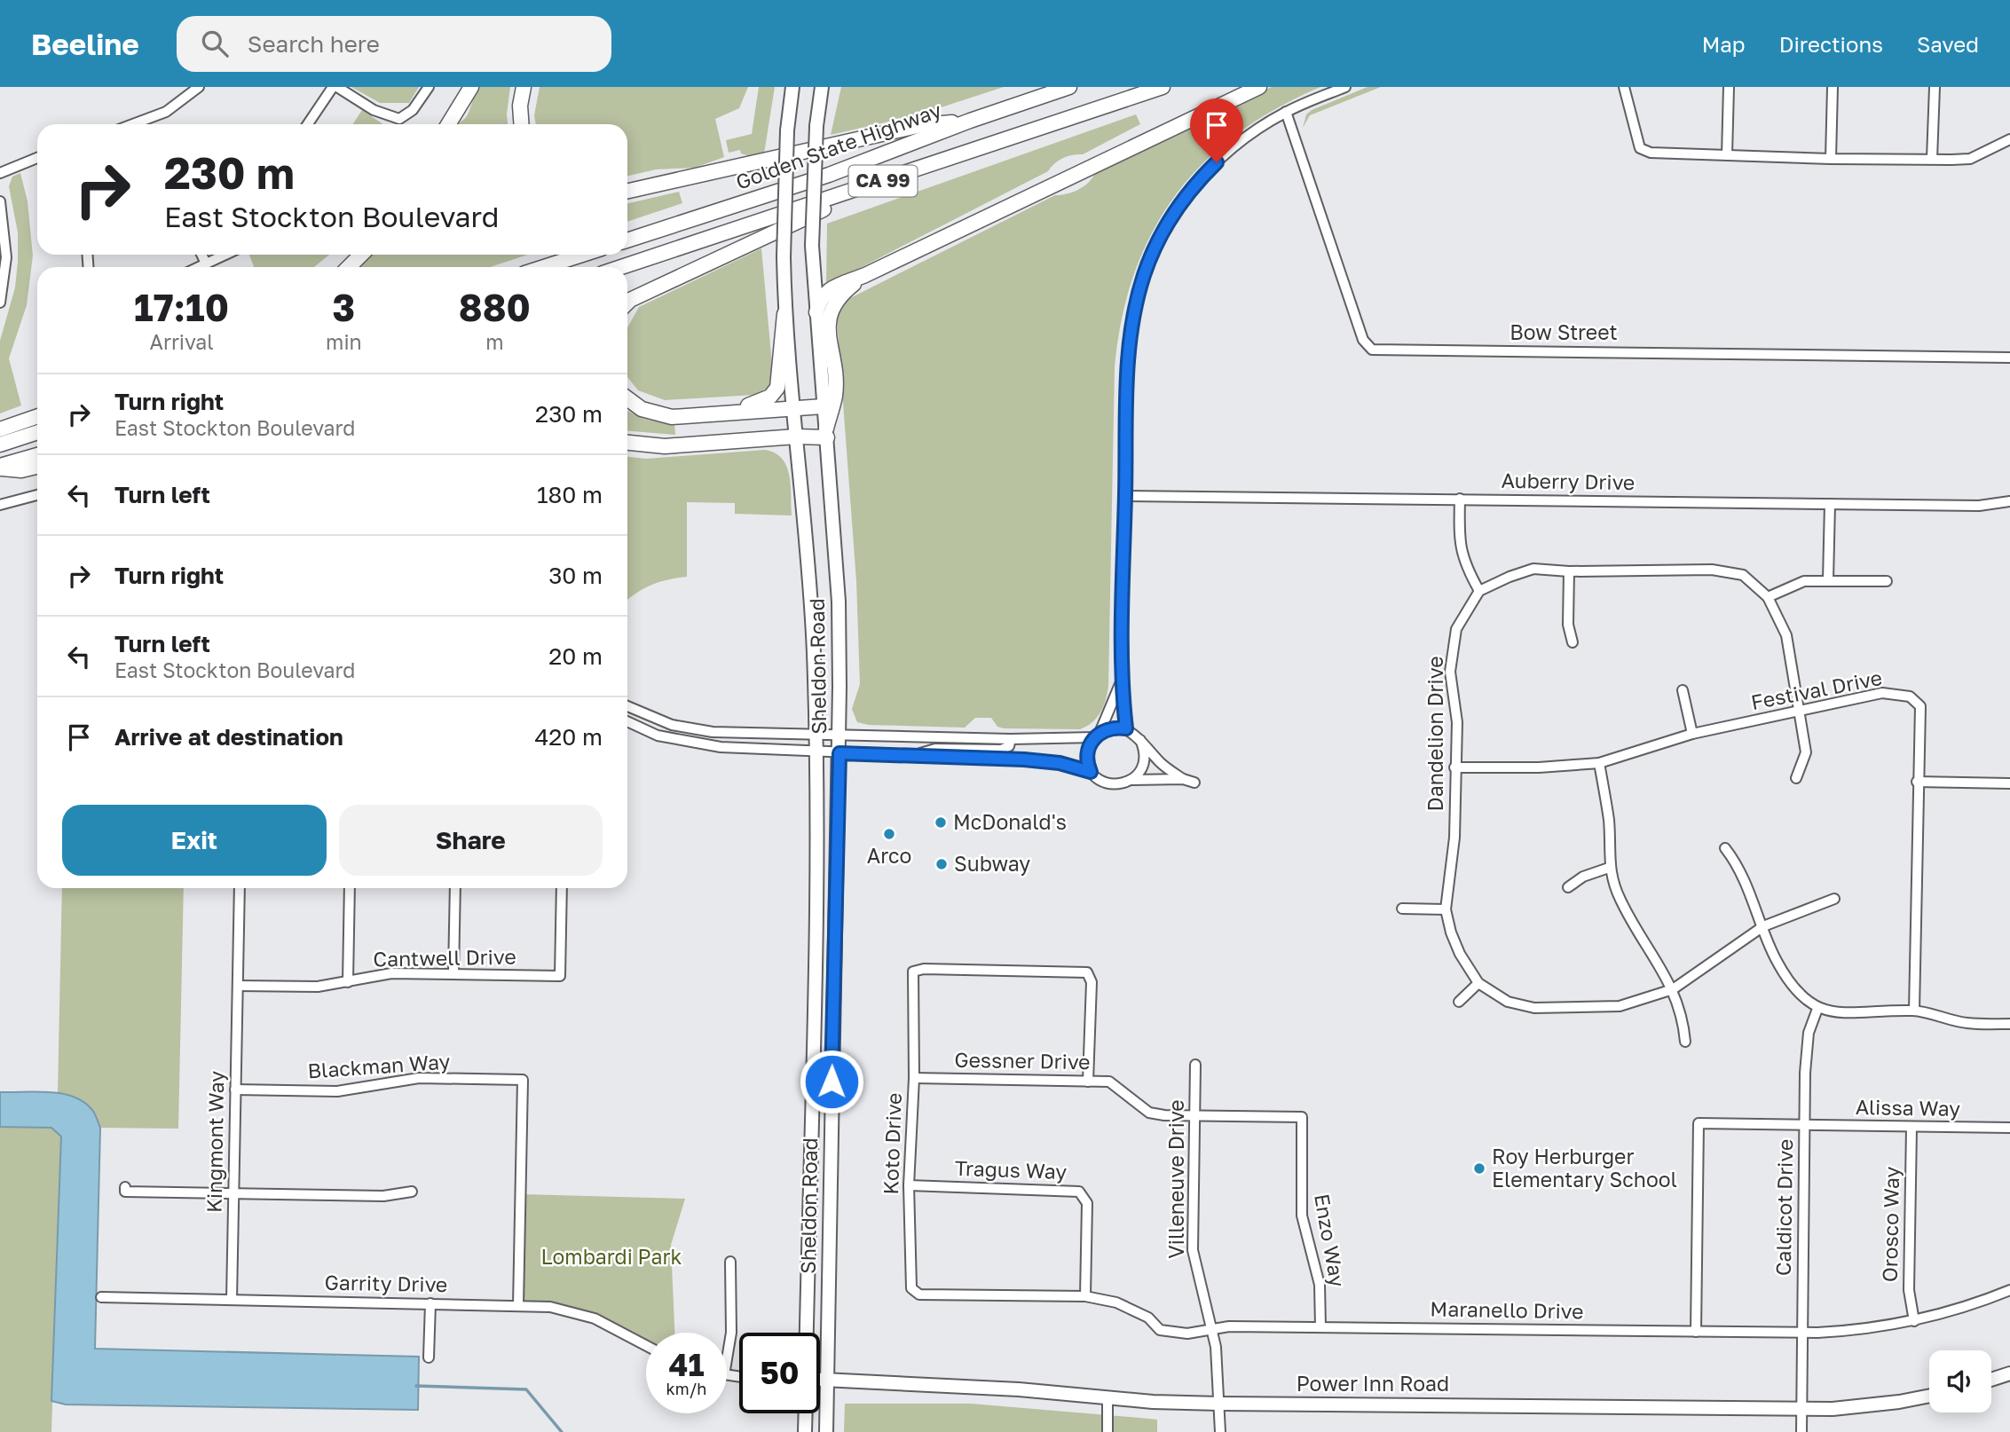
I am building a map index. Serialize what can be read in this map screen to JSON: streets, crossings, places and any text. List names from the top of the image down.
{
  "streets": {
    "highway": ["Golden State Highway", "CA 99"],
    "main road": ["Sheldon Road", "Power Inn Road"],
    "street": [
      "Bow Street",
      "Auberry Drive",
      "Festival Drive",
      "Dandelion Drive",
      "Cantwell Drive",
      "Gessner Drive",
      "Blackman Way",
      "Alissa Way",
      "Kingmont Way",
      "Koto Drive",
      "Tragus Way",
      "Villeneuve Drive",
      "Caldicot Drive",
      "Orosco Way",
      "Enzo Way",
      "Garrity Drive",
      "Maranello Drive"
    ]
  },
  "crossings": [
    ["Sheldon Road", "Power Inn Road"],
    ["Festival Drive", "Dandelion Drive"],
    ["Cantwell Drive", "Kingmont Way"],
    ["Gessner Drive", "Koto Drive"],
    ["Gessner Drive", "Villeneuve Drive"],
    ["Gessner Drive", "Enzo Way"],
    ["Blackman Way", "Kingmont Way"],
    ["Blackman Way", "Garrity Drive"],
    ["Alissa Way", "Caldicot Drive"],
    ["Alissa Way", "Orosco Way"],
    ["Alissa Way", "Maranello Drive"],
    ["Kingmont Way", "Garrity Drive"],
    ["Koto Drive", "Tragus Way"],
    ["Koto Drive", "Villeneuve Drive"],
    ["Koto Drive", "Maranello Drive"],
    ["Villeneuve Drive", "Enzo Way"],
    ["Villeneuve Drive", "Maranello Drive"],
    ["Villeneuve Drive", "Power Inn Road"],
    ["Caldicot Drive", "Maranello Drive"],
    ["Caldicot Drive", "Power Inn Road"],
    ["Orosco Way", "Maranello Drive"],
    ["Enzo Way", "Maranello Drive"]
  ],
  "parks": ["Lombardi Park"],
  "places": [
    "McDonald's",
    "Arco",
    "Subway",
    "Roy Herburger Elementary School"
  ],
  "page": {
    "header": "Beeline",
    "search": "Search here",
    "nav": ["Map", "Directions", "Saved"],
    "turn": ["230 m", "East Stockton Boulevard"],
    "eta": [
      "17:10",
      "Arrival",
      "3",
      "min",
      "880",
      "m"
    ],
    "list": [
      {
        "name": "Turn right",
        "note": "East Stockton Boulevard",
        "value": "230 m"
      },
      {
        "name": "Turn left",
        "value": "180 m"
      },
      {
        "name": "Turn right",
        "value": "30 m"
      },
      {
        "name": "Turn left",
        "note": "East Stockton Boulevard",
        "value": "20 m"
      },
      {
        "name": "Arrive at destination",
        "value": "420 m"
      }
    ],
    "buttons": ["Exit", "Share"],
    "speed": "41 km/h",
    "limit": "50"
  }
}
